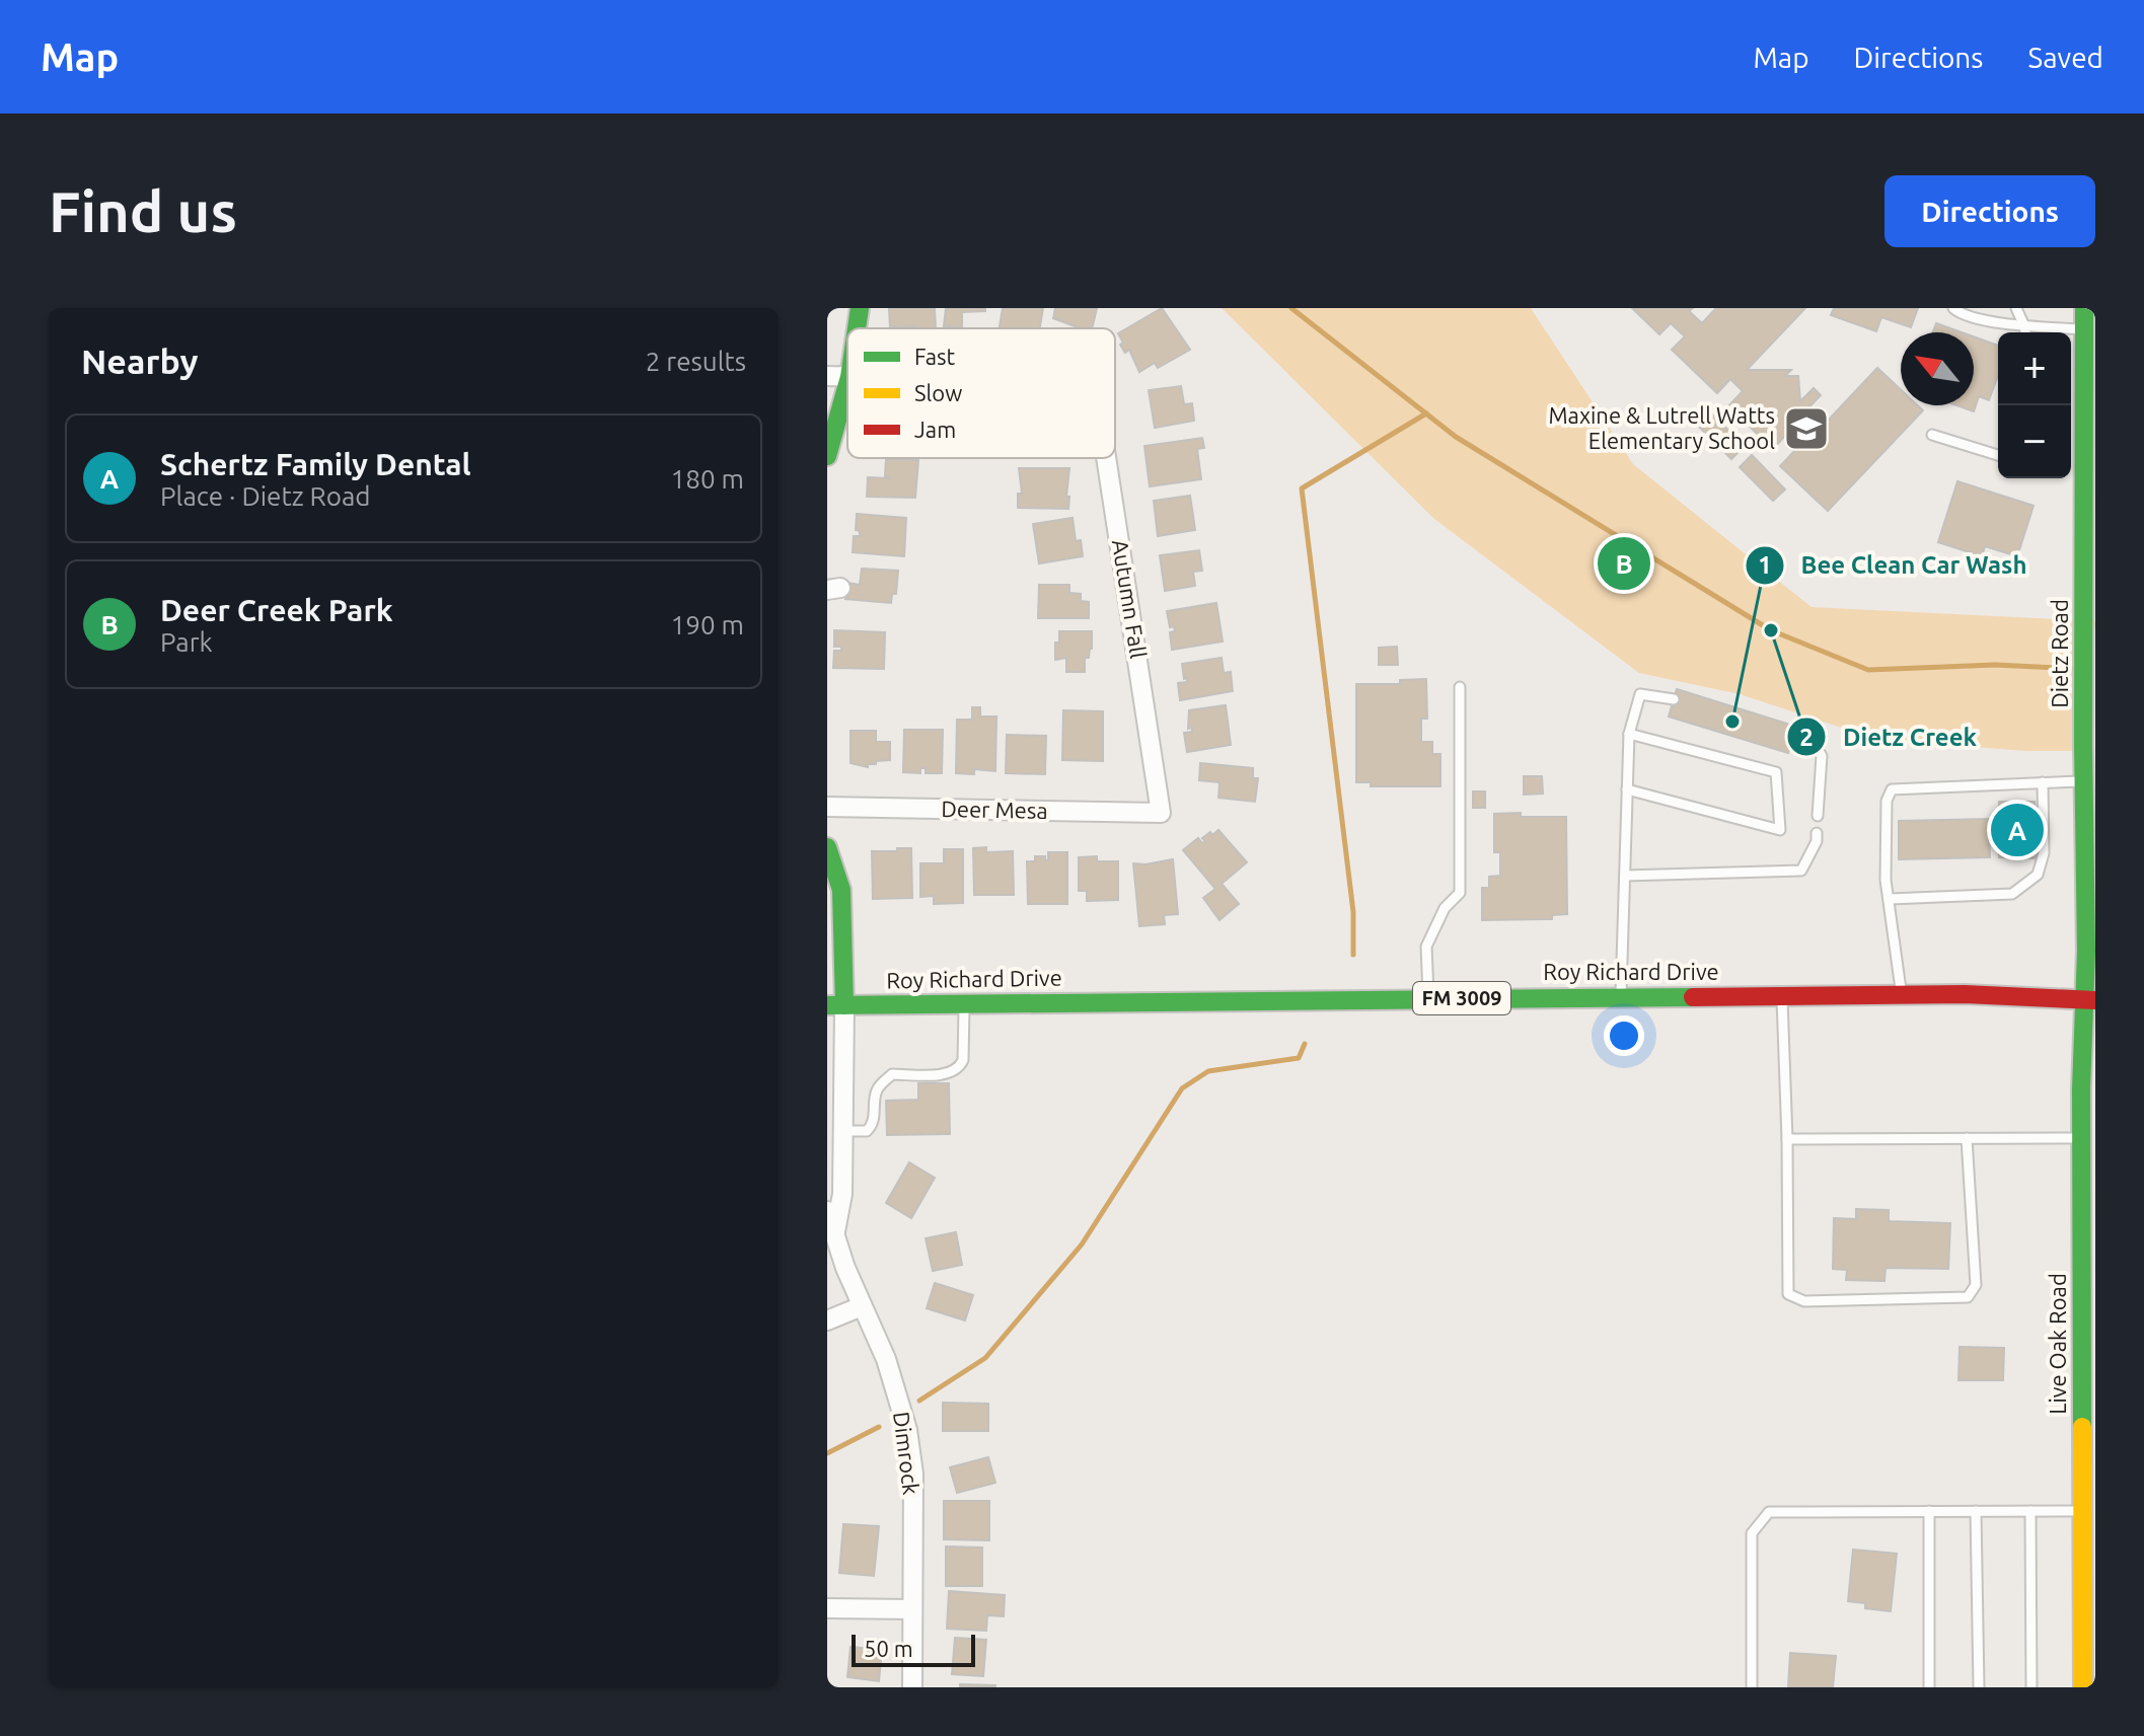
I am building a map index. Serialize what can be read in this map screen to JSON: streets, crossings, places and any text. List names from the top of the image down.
{
  "streets": {
    "street": [
      "Autumn Fall",
      "Dietz Road",
      "Deer Mesa",
      "Roy Richard Drive",
      "FM 3009",
      "Live Oak Road",
      "Dimrock"
    ]
  },
  "crossings": [
    ["Autumn Fall", "Deer Mesa"],
    ["Dietz Road", "Roy Richard Drive"],
    ["Dietz Road", "Live Oak Road"],
    ["Roy Richard Drive", "Live Oak Road"],
    ["Roy Richard Drive", "Dimrock"]
  ],
  "places": {
    "school or university": ["Maxine & Lutrell Watts Elementary School"],
    "other": ["Dietz Creek", "Bee Clean Car Wash"]
  },
  "legend": ["Fast", "Slow", "Jam"],
  "scale_bar": "50 m",
  "north": "top left",
  "page": {
    "header": "Map",
    "nav": ["Map", "Directions", "Saved"],
    "buttons": "Directions",
    "title": "Find us",
    "heading": ["Nearby", "2 results"],
    "map_buttons": ["+", "−"],
    "list": [
      {
        "mark": "A",
        "name": "Schertz Family Dental",
        "note": "Place · Dietz Road",
        "value": "180 m"
      },
      {
        "mark": "B",
        "name": "Deer Creek Park",
        "note": "Park",
        "value": "190 m"
      }
    ],
    "pins": ["B", "A"],
    "scale": "50 m"
  }
}
